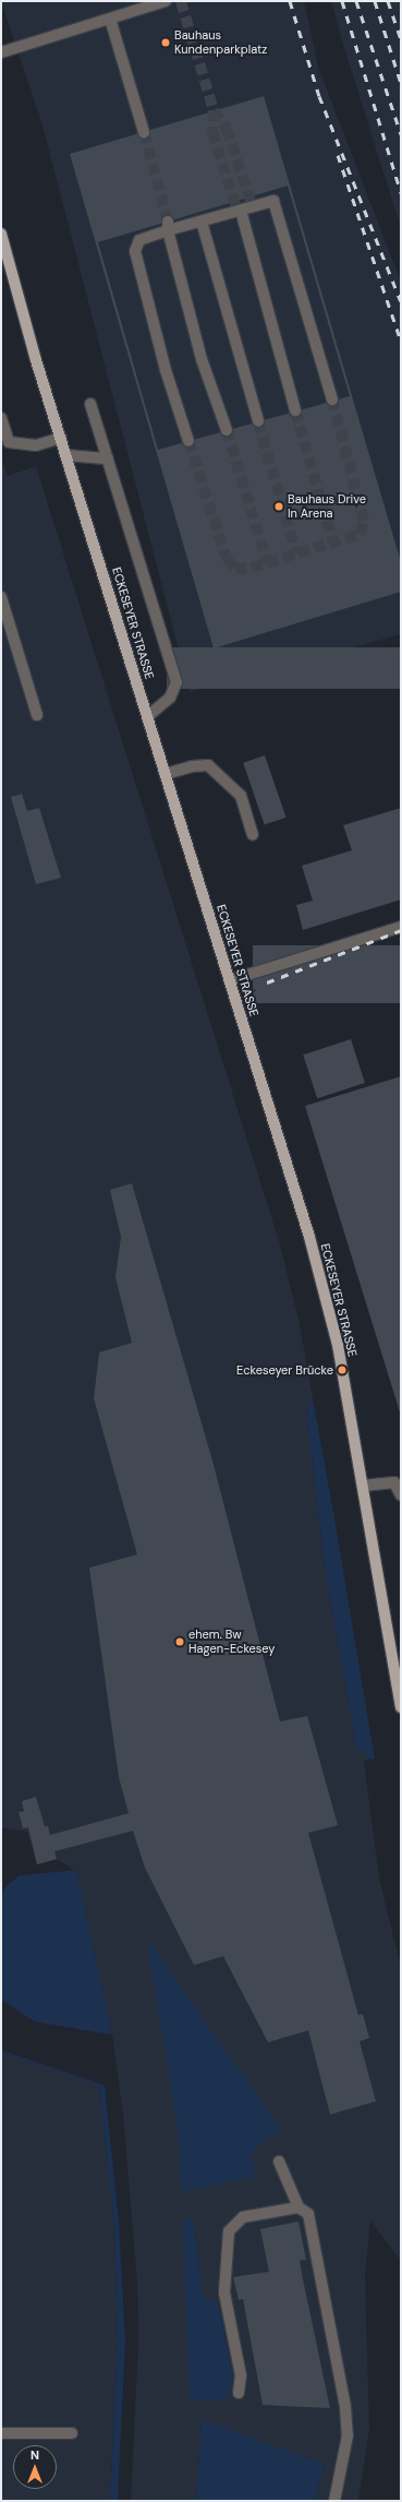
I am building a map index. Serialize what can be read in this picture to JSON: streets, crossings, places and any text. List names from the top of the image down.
{
  "streets": {
    "main road": ["ECKESEYER STRASSE"]
  },
  "places": [
    "Bauhaus Kundenparkplatz",
    "Bauhaus Drive In Arena",
    "Eckeseyer Brücke",
    "ehem. Bw Hagen-Eckesey"
  ],
  "north": "top"
}
